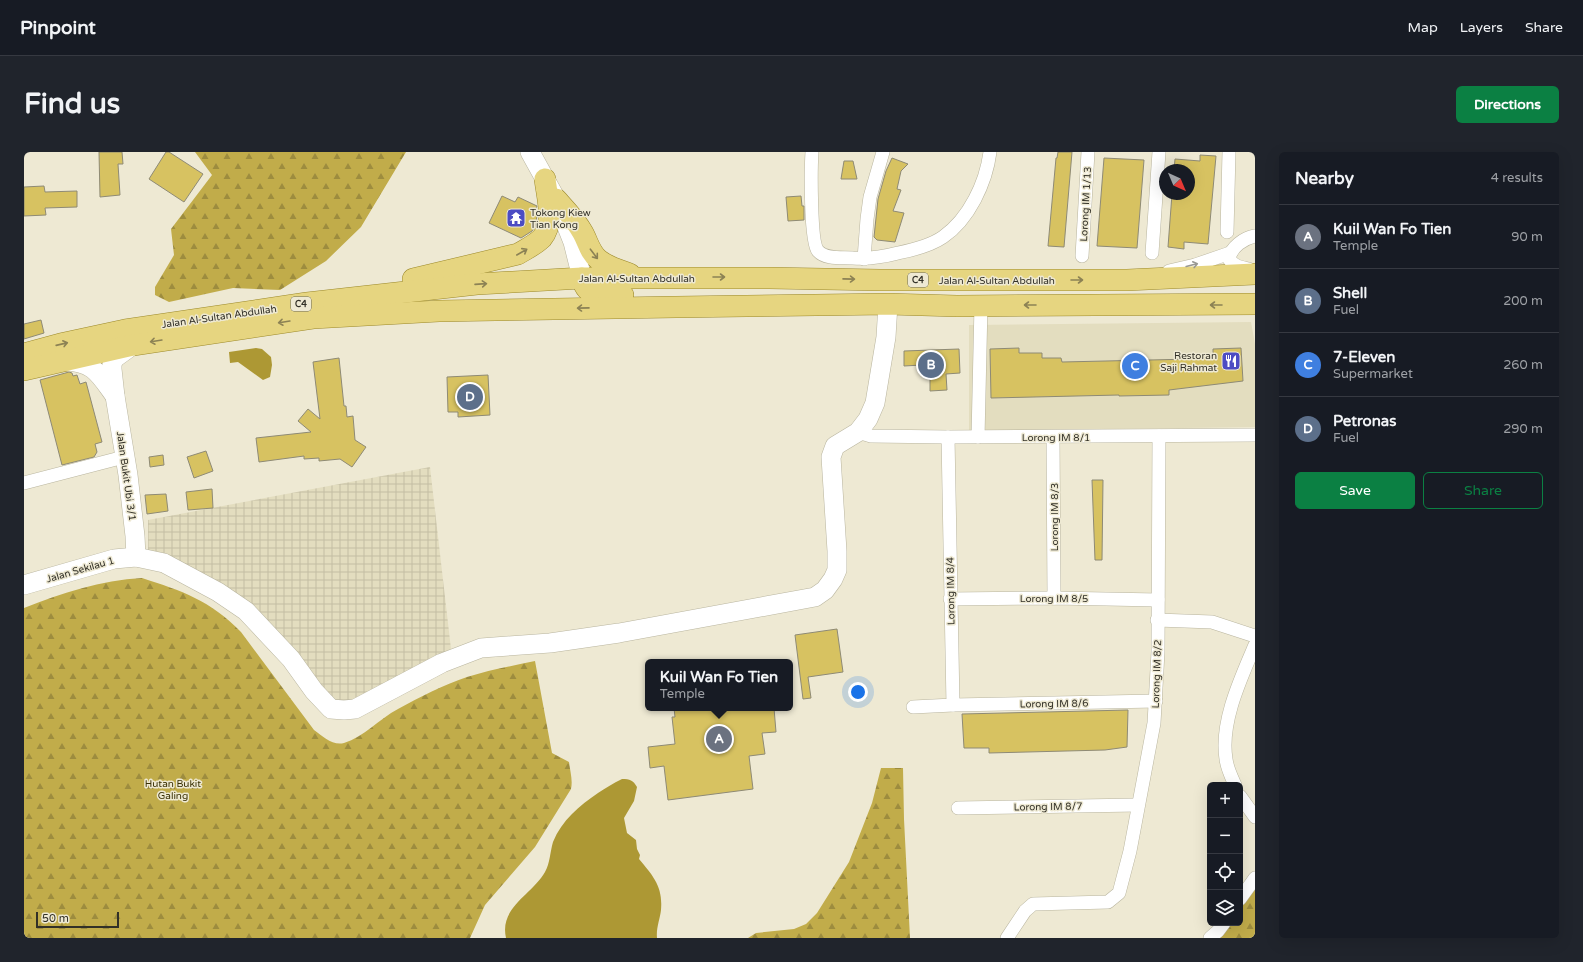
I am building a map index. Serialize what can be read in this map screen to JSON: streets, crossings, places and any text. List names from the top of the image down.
{
  "streets": {
    "main road": ["Jalan Al-Sultan Abdullah", "C4"],
    "street": [
      "Lorong IM 1/13",
      "Lorong IM 8/1",
      "Jalan Bukit Ubi 3/1",
      "Lorong IM 8/3",
      "Jalan Sekilau 1",
      "Lorong IM 8/4",
      "Lorong IM 8/5",
      "Lorong IM 8/2",
      "Lorong IM 8/6",
      "Lorong IM 8/7"
    ]
  },
  "crossings": [
    ["Jalan Al-Sultan Abdullah", "Jalan Bukit Ubi 3/1"],
    ["Lorong IM 8/1", "Lorong IM 8/3"],
    ["Lorong IM 8/1", "Jalan Sekilau 1"],
    ["Lorong IM 8/1", "Lorong IM 8/4"],
    ["Lorong IM 8/1", "Lorong IM 8/2"],
    ["Jalan Bukit Ubi 3/1", "Jalan Sekilau 1"],
    ["Lorong IM 8/3", "Lorong IM 8/5"],
    ["Lorong IM 8/4", "Lorong IM 8/5"],
    ["Lorong IM 8/4", "Lorong IM 8/6"],
    ["Lorong IM 8/5", "Lorong IM 8/2"],
    ["Lorong IM 8/2", "Lorong IM 8/6"],
    ["Lorong IM 8/2", "Lorong IM 8/7"]
  ],
  "parks": ["Hutan Bukit Galing"],
  "places": {
    "temple": ["Tokong Kiew Tian Kong"],
    "restaurant": ["Restoran Saji Rahmat"]
  },
  "scale_bar": "50 m",
  "north": "bottom right",
  "page": {
    "header": "Pinpoint",
    "nav": ["Map", "Layers", "Share"],
    "buttons": [
      "Directions",
      ["Save", "Share"]
    ],
    "title": "Find us",
    "heading": ["Nearby", "4 results"],
    "list": [
      {
        "mark": "A",
        "name": "Kuil Wan Fo Tien",
        "note": "Temple",
        "value": "90 m"
      },
      {
        "mark": "B",
        "name": "Shell",
        "note": "Fuel",
        "value": "200 m"
      },
      {
        "mark": "C",
        "name": "7-Eleven",
        "note": "Supermarket",
        "value": "260 m"
      },
      {
        "mark": "D",
        "name": "Petronas",
        "note": "Fuel",
        "value": "290 m"
      }
    ],
    "pins": [
      "B",
      "C",
      "D",
      "A"
    ],
    "popup": ["Kuil Wan Fo Tien", "Temple"],
    "map_buttons": ["+", "−"],
    "scale": "50 m"
  }
}
